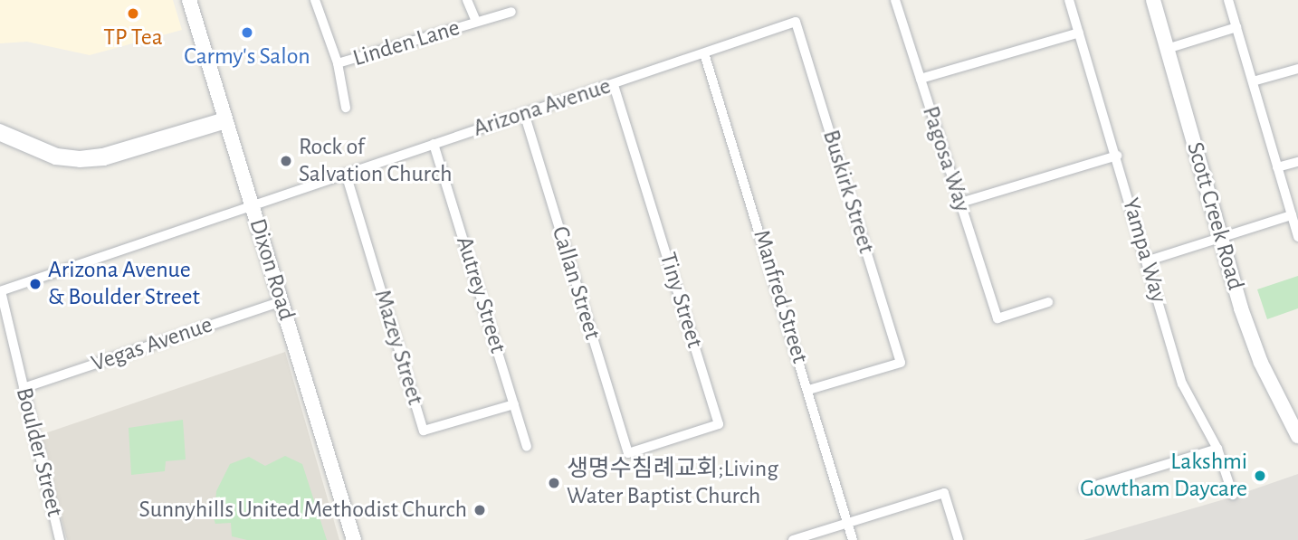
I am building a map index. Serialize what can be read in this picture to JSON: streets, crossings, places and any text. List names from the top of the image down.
{
  "streets": {
    "street": [
      "Linden Lane",
      "Arizona Avenue",
      "Pagosa Way",
      "Buskirk Street",
      "Scott Creek Road",
      "Yampa Way",
      "Dixon Road",
      "Callan Street",
      "Autrey Street",
      "Manfred Street",
      "Tiny Street",
      "Vegas Avenue",
      "Mazey Street",
      "Boulder Street"
    ]
  },
  "crossings": [
    ["Arizona Avenue", "Buskirk Street"],
    ["Arizona Avenue", "Dixon Road"],
    ["Arizona Avenue", "Callan Street"],
    ["Arizona Avenue", "Autrey Street"],
    ["Arizona Avenue", "Manfred Street"],
    ["Arizona Avenue", "Tiny Street"],
    ["Arizona Avenue", "Mazey Street"],
    ["Arizona Avenue", "Boulder Street"],
    ["Buskirk Street", "Manfred Street"],
    ["Dixon Road", "Vegas Avenue"],
    ["Callan Street", "Tiny Street"],
    ["Autrey Street", "Mazey Street"],
    ["Vegas Avenue", "Boulder Street"]
  ],
  "places": [
    "TP Tea",
    "Carmy's Salon",
    "Rock of Salvation Church",
    "Arizona Avenue & Boulder Street",
    "Lakshmi Gowtham Daycare",
    "생명수침례교회;Living Water Baptist Church",
    "Sunnyhills United Methodist Church"
  ]
}
